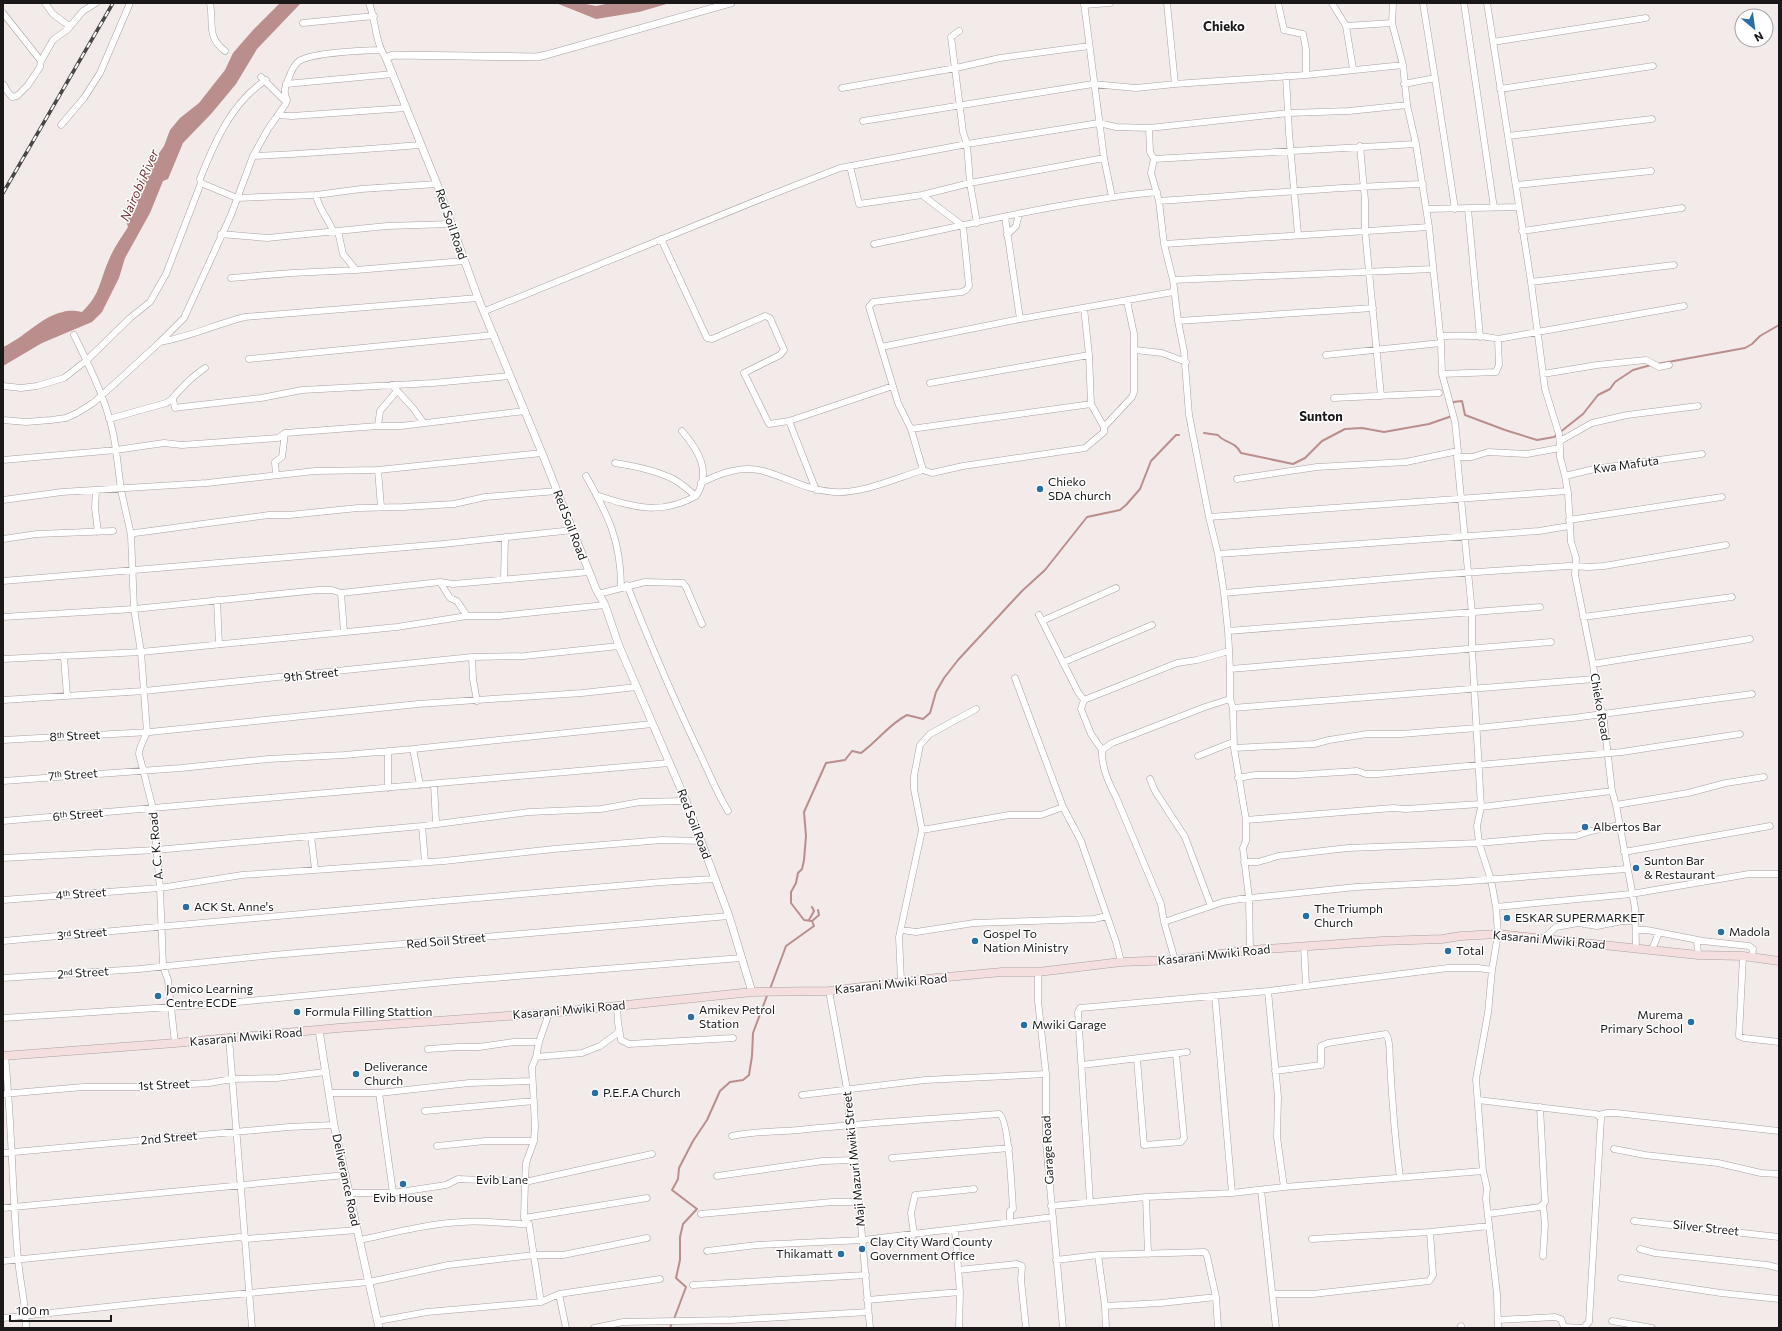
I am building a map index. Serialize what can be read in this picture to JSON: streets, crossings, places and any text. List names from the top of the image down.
{
  "streets": {
    "main road": ["Kasarani Mwiki Road"],
    "street": [
      "Red Soil Road",
      "Kwa Mafuta",
      "9th Street",
      "Chieko Road",
      "8ᵗʰ Street",
      "7ᵗʰ Street",
      "6ᵗʰ Street",
      "A. C. K. Road",
      "4ᵗʰ Street",
      "3ʳᵈ Street",
      "Red Soil Street",
      "2ⁿᵈ Street",
      "1st Street",
      "2nd Street",
      "Garage Road",
      "Maji Mazuri Mwiki Street",
      "Deliverance Road",
      "Evib Lane",
      "Silver Street"
    ]
  },
  "crossings": [
    ["Red Soil Road", "9th Street"],
    ["Red Soil Road", "8ᵗʰ Street"],
    ["Red Soil Road", "7ᵗʰ Street"],
    ["Red Soil Road", "6ᵗʰ Street"],
    ["Red Soil Road", "4ᵗʰ Street"],
    ["Red Soil Road", "3ʳᵈ Street"],
    ["Red Soil Road", "Kasarani Mwiki Road"],
    ["Red Soil Road", "Red Soil Street"],
    ["9th Street", "A. C. K. Road"],
    ["Chieko Road", "Kasarani Mwiki Road"],
    ["8ᵗʰ Street", "A. C. K. Road"],
    ["7ᵗʰ Street", "A. C. K. Road"],
    ["6ᵗʰ Street", "A. C. K. Road"],
    ["A. C. K. Road", "4ᵗʰ Street"],
    ["A. C. K. Road", "3ʳᵈ Street"],
    ["A. C. K. Road", "Kasarani Mwiki Road"],
    ["A. C. K. Road", "Red Soil Street"],
    ["A. C. K. Road", "2ⁿᵈ Street"],
    ["Kasarani Mwiki Road", "Garage Road"],
    ["Kasarani Mwiki Road", "Maji Mazuri Mwiki Street"],
    ["Kasarani Mwiki Road", "Deliverance Road"],
    ["Red Soil Street", "2ⁿᵈ Street"],
    ["1st Street", "Deliverance Road"],
    ["2nd Street", "Deliverance Road"],
    ["Deliverance Road", "Evib Lane"]
  ],
  "districts": ["Chieko", "Sunton"],
  "water": ["Nairobi River"],
  "places": [
    "Chieko SDA church",
    "Albertos Bar",
    "Sunton Bar & Restaurant",
    "ACK St. Anne's",
    "The Triumph Church",
    "ESKAR SUPERMARKET",
    "Madola",
    "Gospel To Nation Ministry",
    "Total",
    "Jomico Learning Centre ECDE",
    "Formula Filling Stattion",
    "Amikev Petrol Station",
    "Murema Primary School",
    "Mwiki Garage",
    "Deliverance Church",
    "P.E.F.A Church",
    "Evib House",
    "Clay City Ward County Government Office",
    "Thikamatt"
  ],
  "scale_bar": "100 m",
  "north": "bottom right"
}
